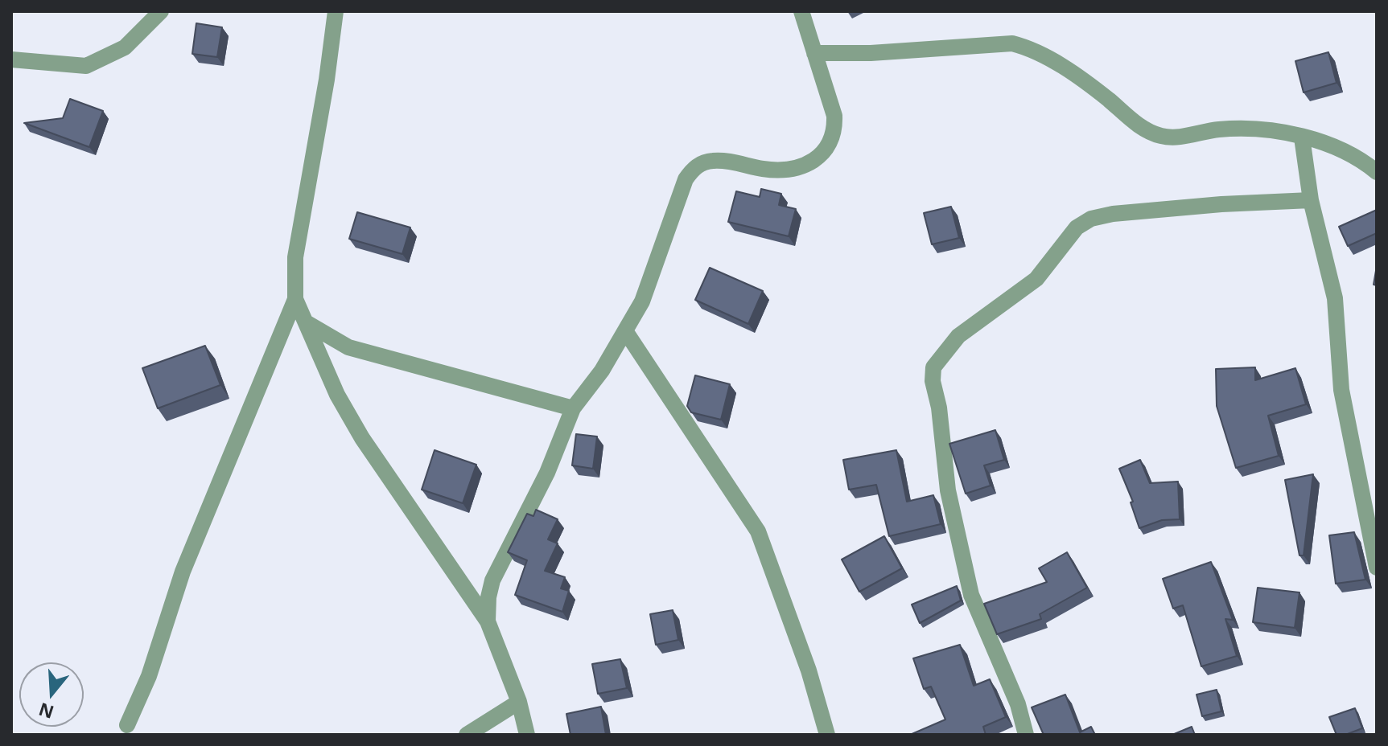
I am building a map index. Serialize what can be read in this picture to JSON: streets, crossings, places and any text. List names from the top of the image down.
{
  "north": "bottom"
}
